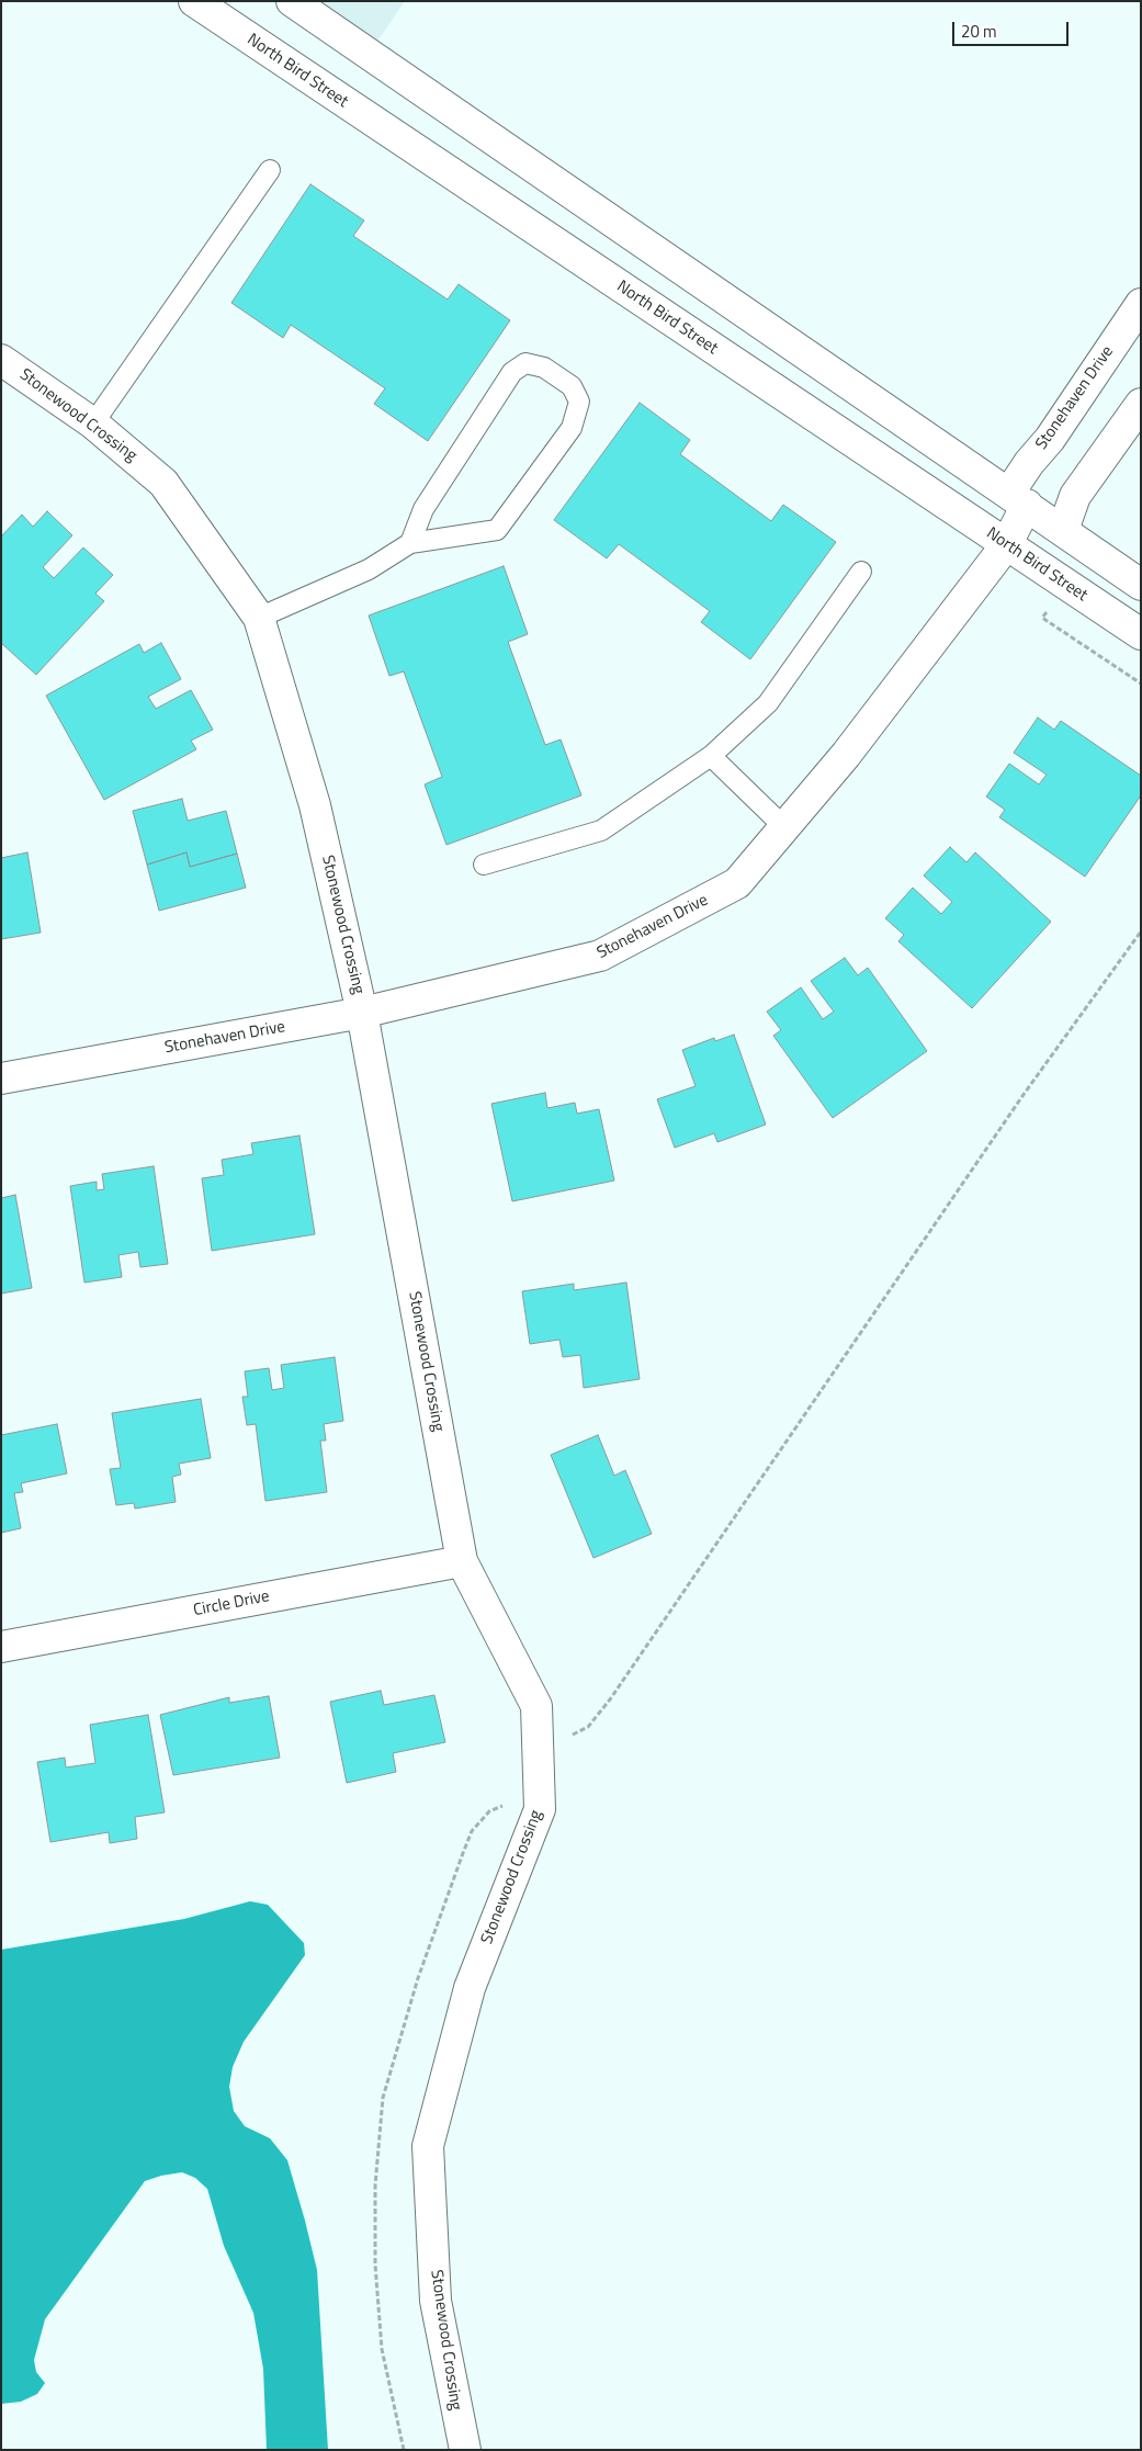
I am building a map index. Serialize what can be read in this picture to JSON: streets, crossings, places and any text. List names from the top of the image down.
{
  "streets": {
    "street": [
      "North Bird Street",
      "Stonehaven Drive",
      "Stonewood Crossing",
      "Circle Drive"
    ]
  },
  "crossings": [
    ["North Bird Street", "Stonehaven Drive"],
    ["Stonehaven Drive", "Stonewood Crossing"],
    ["Stonewood Crossing", "Circle Drive"]
  ],
  "scale_bar": "20 m"
}
